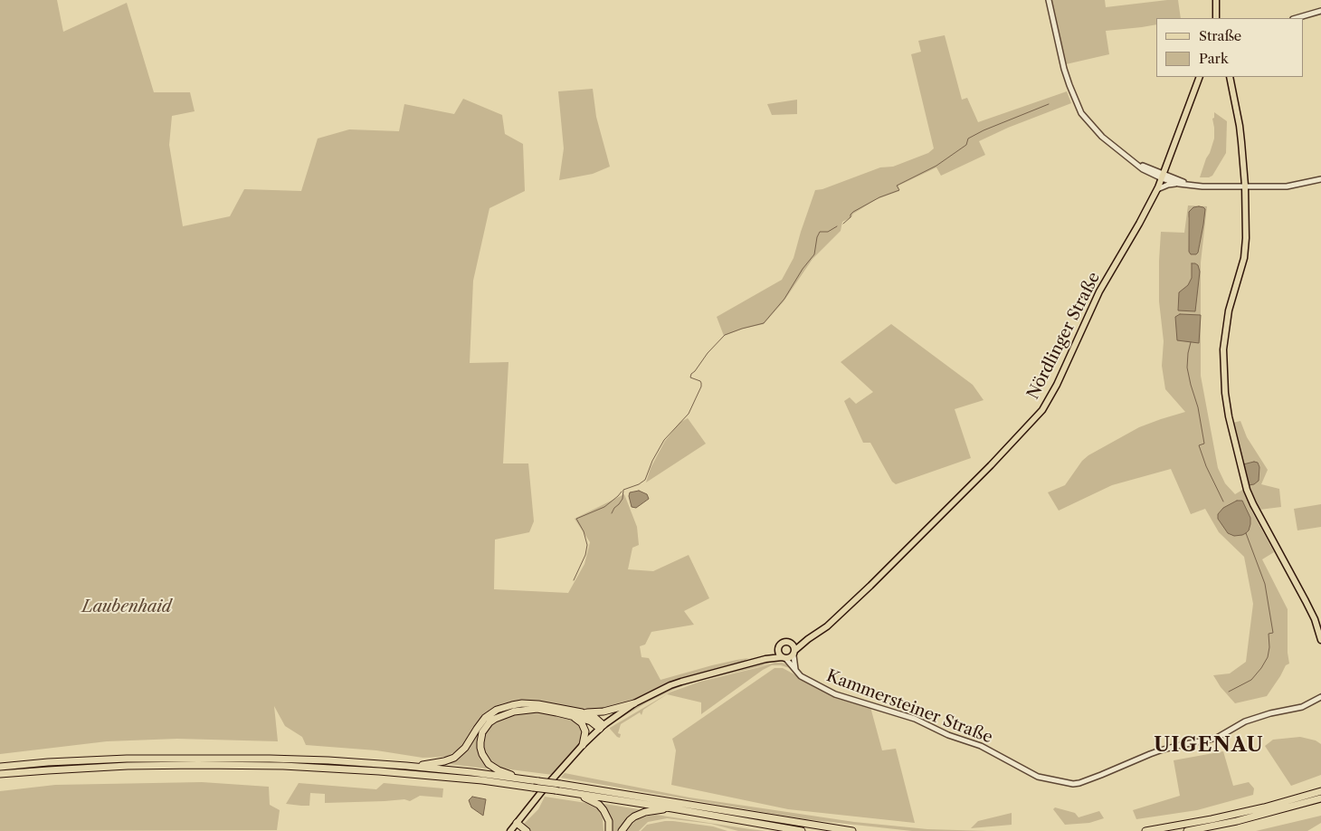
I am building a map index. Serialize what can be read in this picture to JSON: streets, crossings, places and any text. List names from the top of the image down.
{
  "streets": {
    "main road": ["Nördlinger Straße"],
    "street": ["Kammersteiner Straße"]
  },
  "crossings": [
    ["Nördlinger Straße", "Kammersteiner Straße"]
  ],
  "districts": ["UIGENAU"],
  "parks": ["Laubenhaid"],
  "legend": ["Straße", "Park"]
}
